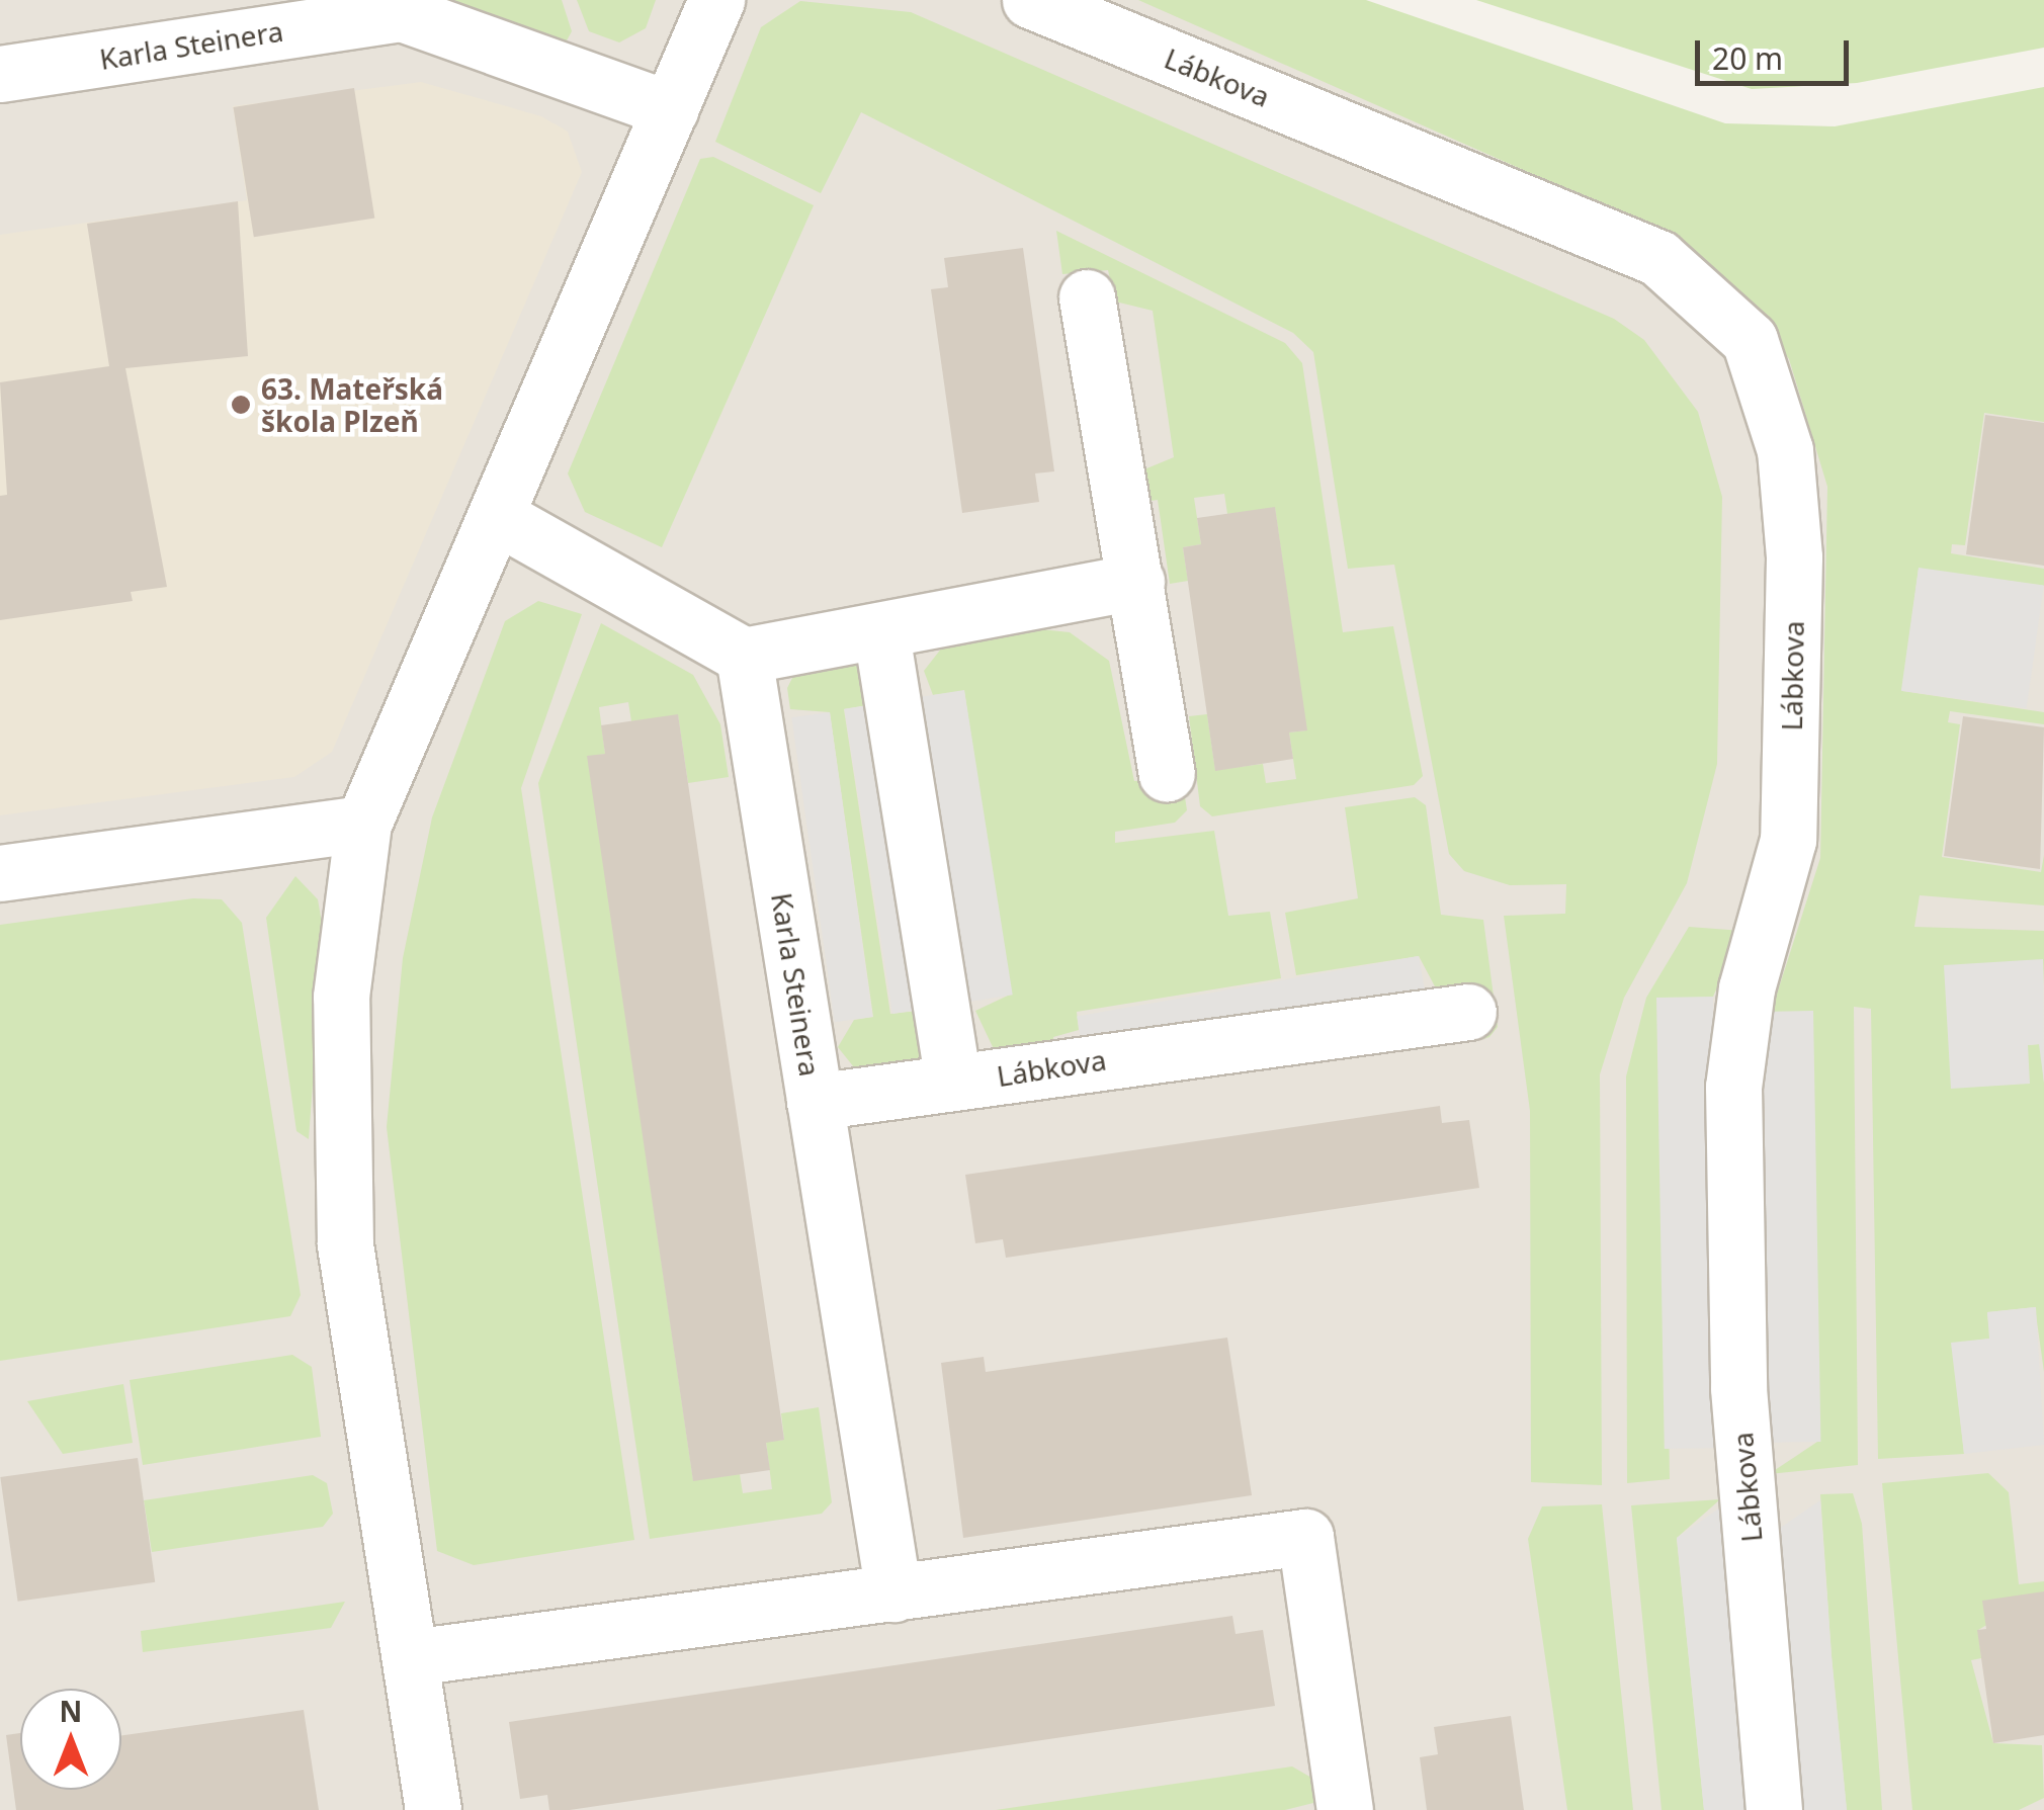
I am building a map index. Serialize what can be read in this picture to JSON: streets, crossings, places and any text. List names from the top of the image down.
{
  "streets": {
    "street": ["Karla Steinera", "Lábkova"]
  },
  "crossings": [
    ["Karla Steinera", "Lábkova"]
  ],
  "places": ["63. Mateřská škola Plzeň"],
  "scale_bar": "20 m",
  "north": "top"
}
